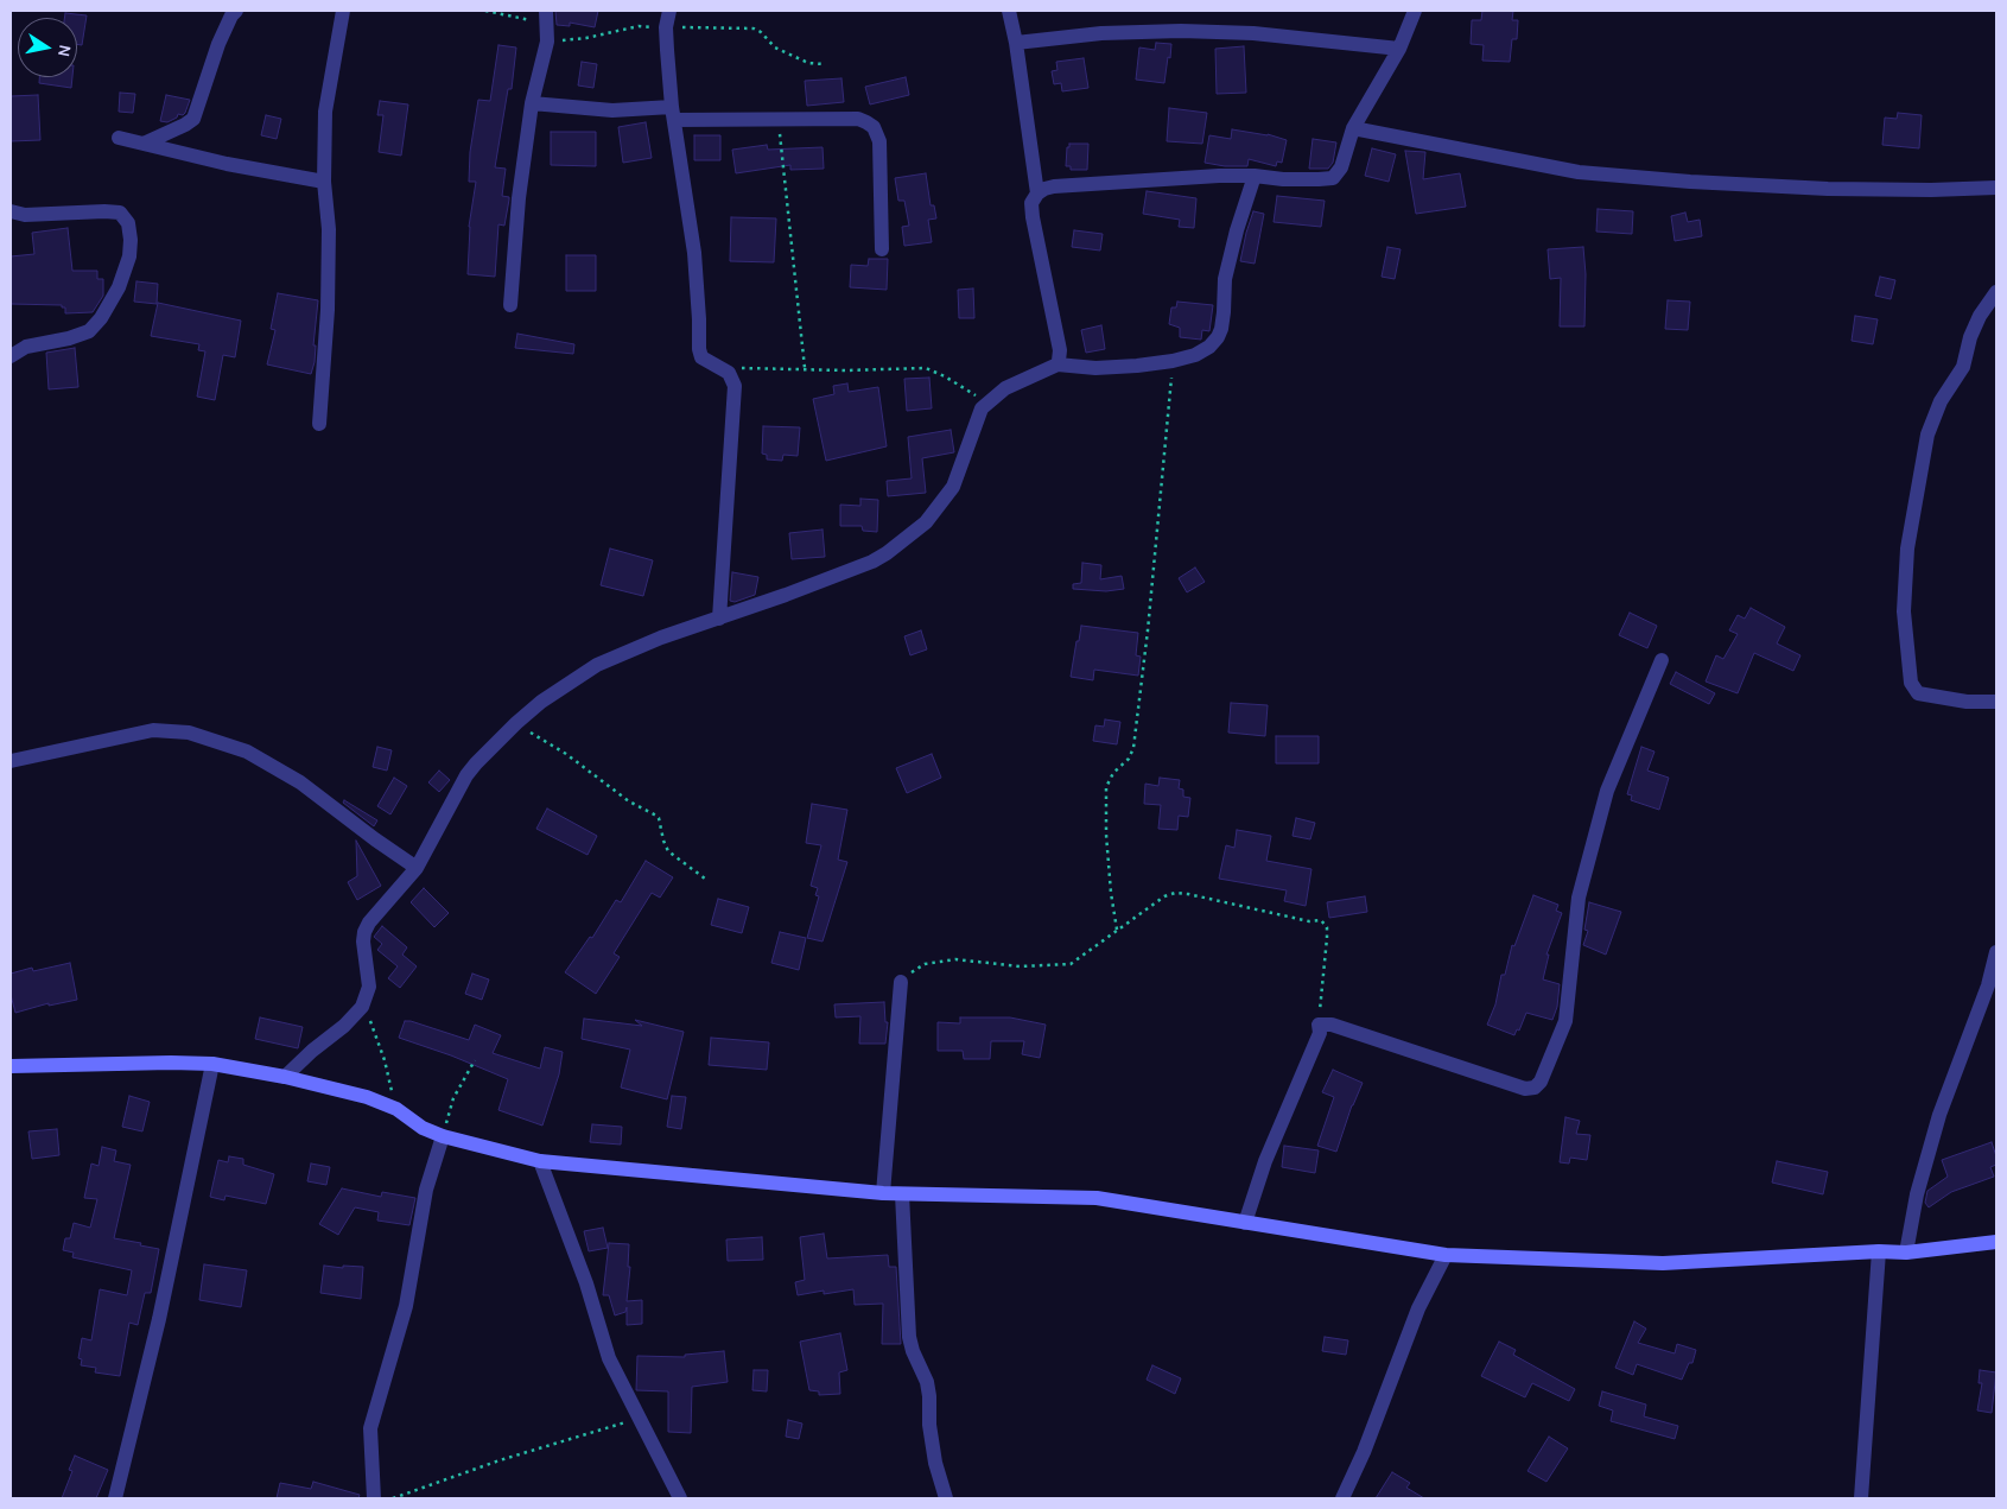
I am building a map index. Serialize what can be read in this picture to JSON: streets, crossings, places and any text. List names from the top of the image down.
{
  "north": "right"
}
